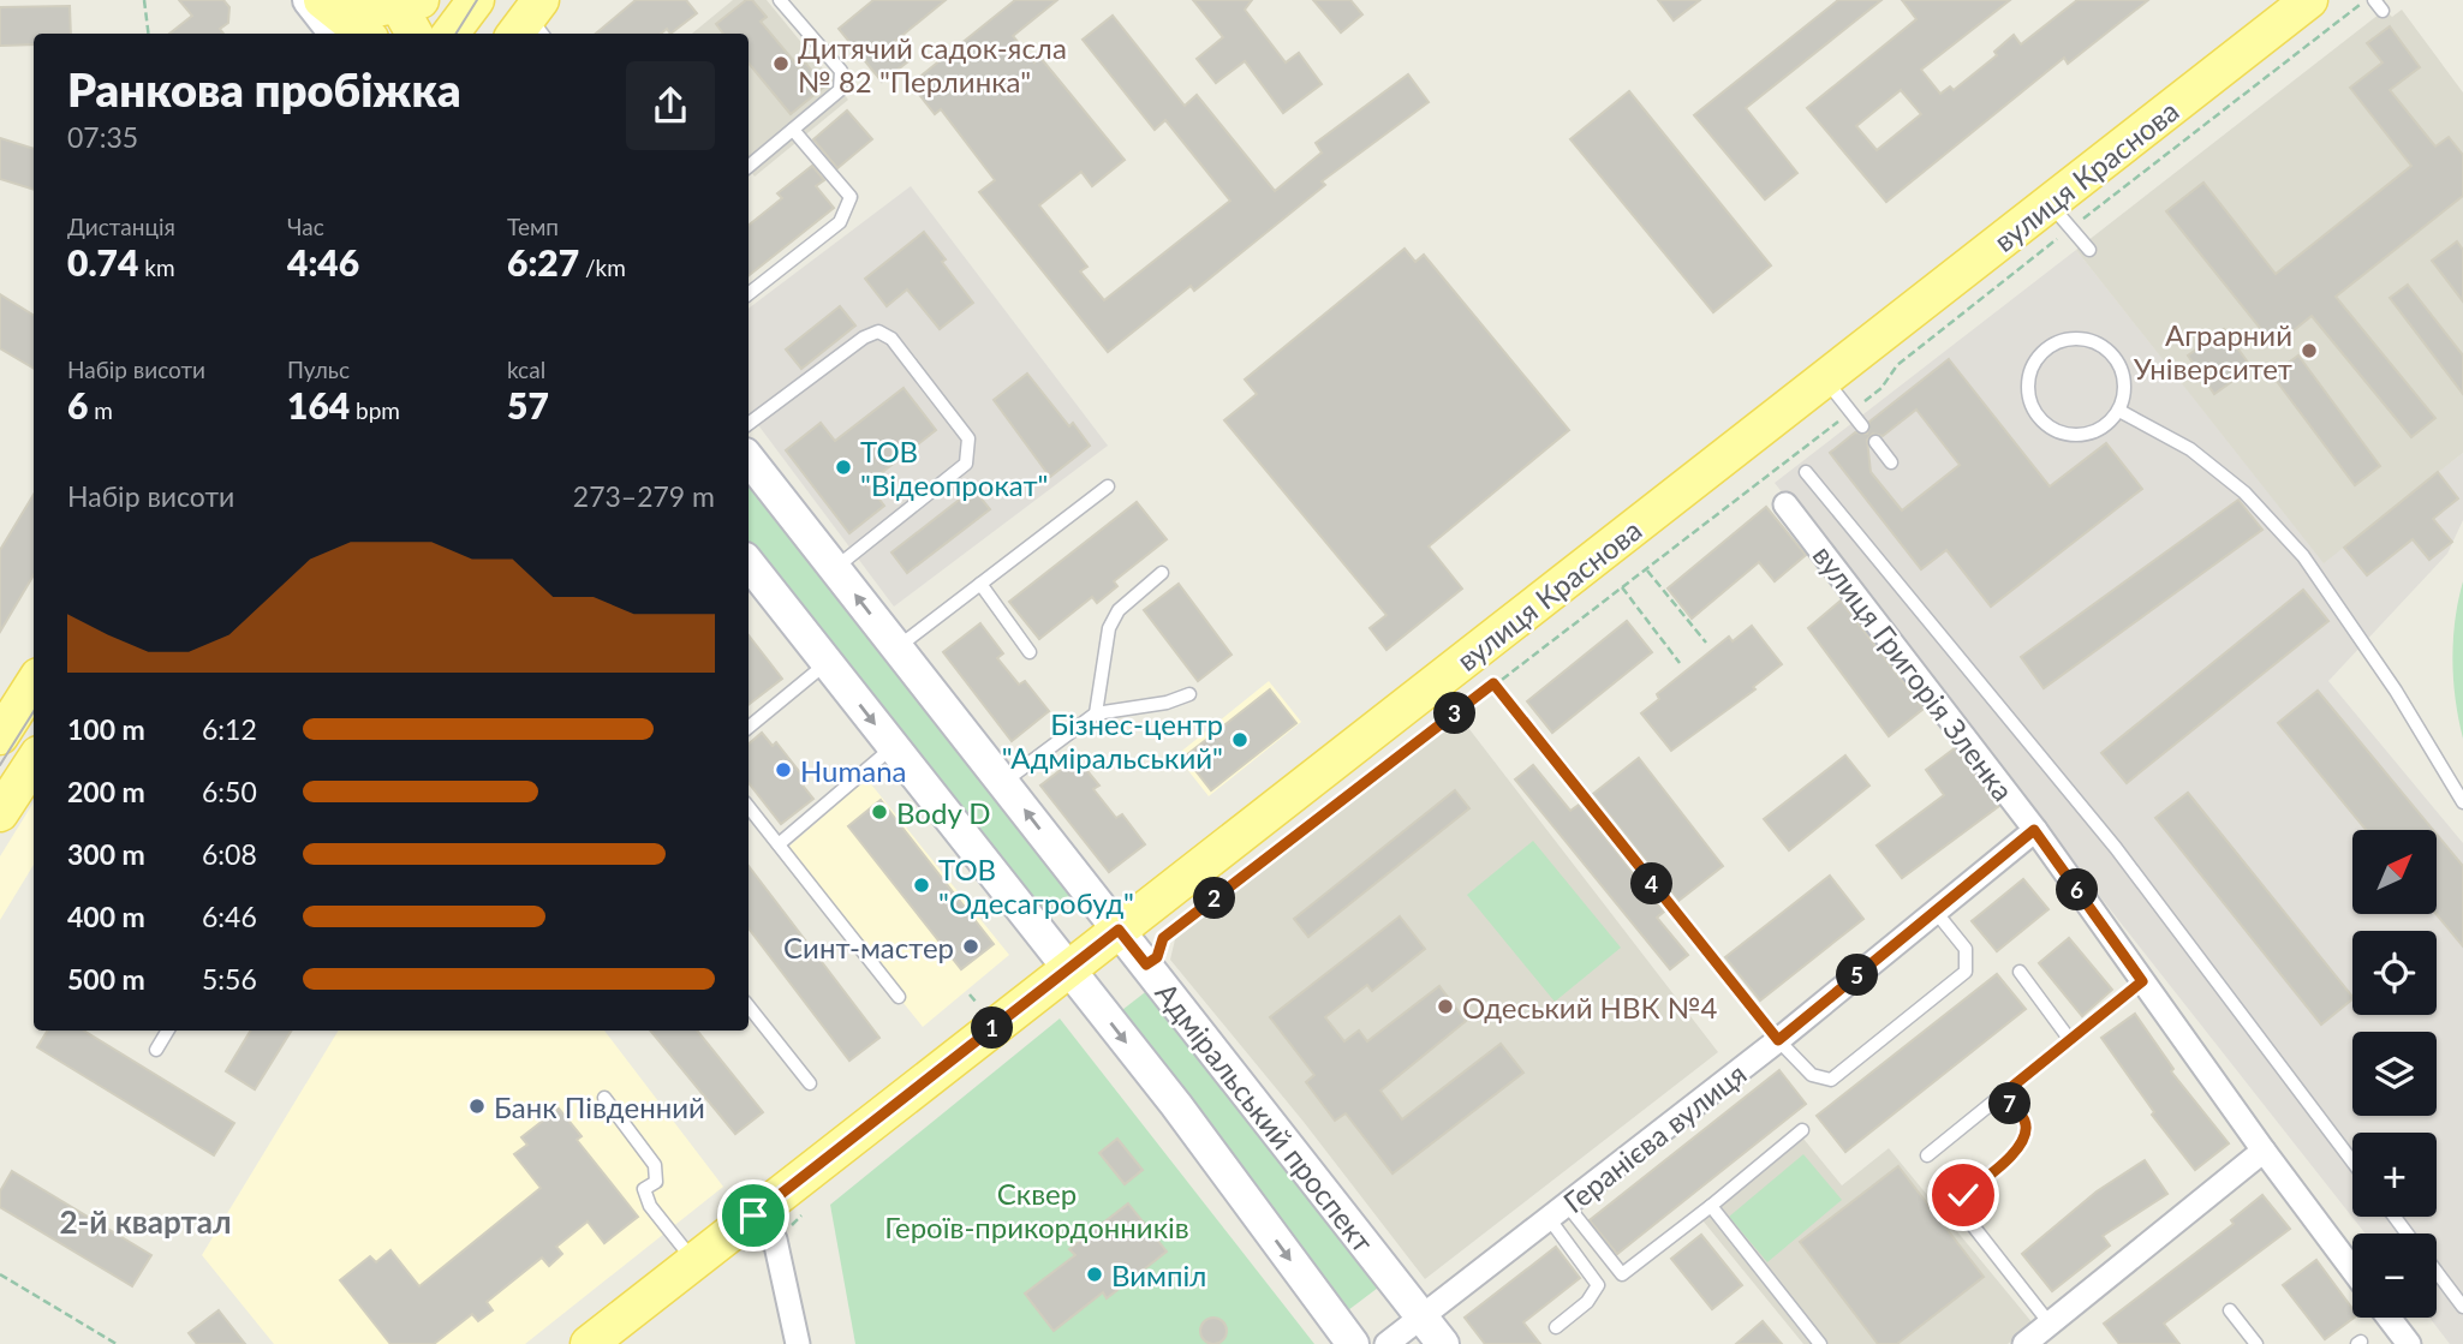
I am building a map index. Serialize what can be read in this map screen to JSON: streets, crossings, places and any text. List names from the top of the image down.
{
  "streets": {
    "main road": ["вулиця Краснова", "Адміральський проспект"],
    "street": ["вулиця Григорія Зленка", "Геранієва вулиця"]
  },
  "crossings": [
    ["вулиця Краснова", "Адміральський проспект"],
    ["вулиця Григорія Зленка", "Геранієва вулиця"],
    ["Адміральський проспект", "Геранієва вулиця"]
  ],
  "districts": ["2-й квартал"],
  "parks": ["Сквер Героїв-прикордонників"],
  "places": [
    "Дитячий садок-ясла № 82 \"Перлинка\"",
    "Аграрний Університет",
    "ТОВ \"Відеопрокат\"",
    "Бізнес-центр \"Адміральський\"",
    "Humana",
    "Body D",
    "ТОВ \"Одесагробуд\"",
    "Синт-мастер",
    "Одеський НВК №4",
    "Банк Південний",
    "Вимпіл"
  ],
  "north": "top right",
  "page": {
    "heading": ["Ранкова пробіжка", "07:35"],
    "stats": [
      ["Дистанція", "0.74 km"],
      ["Час", "4:46"],
      ["Темп", "6:27 /km"],
      ["Набір висоти", "6 m"],
      ["Пульс", "164 bpm"],
      ["kcal", "57"]
    ],
    "chart": ["Набір висоти", "273–279 m"],
    "pins": [
      "3",
      "4",
      "6",
      "2",
      "5",
      "1",
      "7"
    ],
    "list": [
      {
        "name": "100 m",
        "note": "6:12"
      },
      {
        "name": "200 m",
        "note": "6:50"
      },
      {
        "name": "300 m",
        "note": "6:08"
      },
      {
        "name": "400 m",
        "note": "6:46"
      },
      {
        "name": "500 m",
        "note": "5:56"
      }
    ],
    "map_buttons": ["+", "−"]
  }
}
